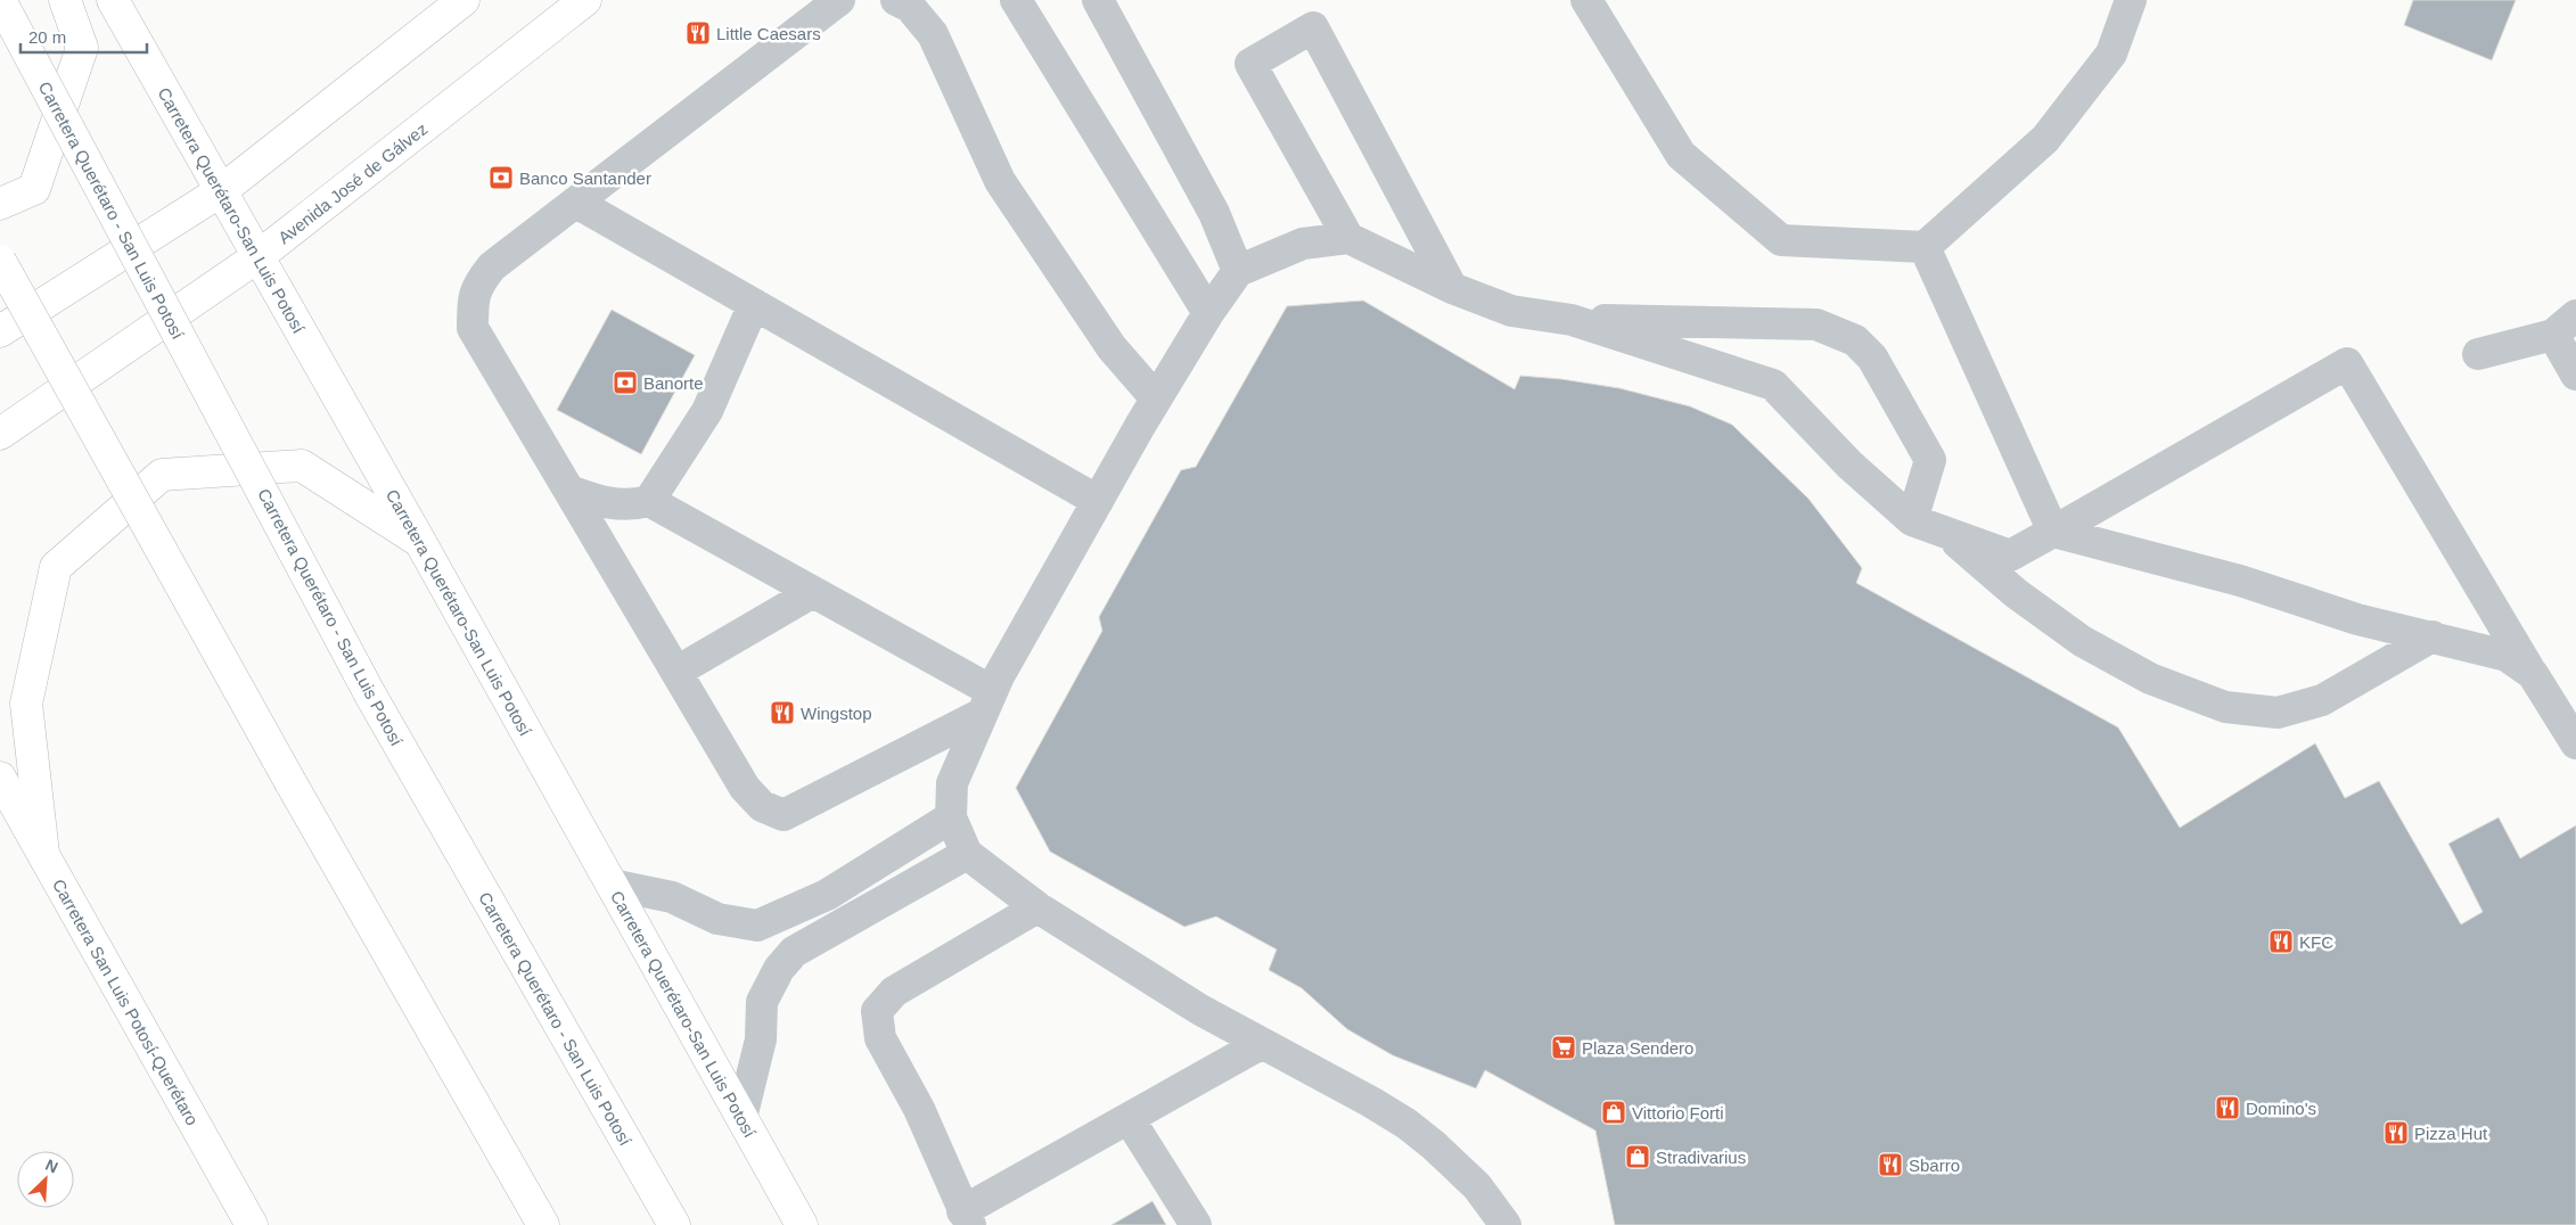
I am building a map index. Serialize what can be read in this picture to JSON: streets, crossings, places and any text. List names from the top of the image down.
{
  "streets": {
    "main road": [
      "Avenida José de Gálvez",
      "Carretera Querétaro - San Luis Potosí",
      "Carretera Querétaro-San Luis Potosí",
      "Carretera San Luis Potosí-Querétaro"
    ]
  },
  "crossings": [
    ["Avenida José de Gálvez", "Carretera Querétaro-San Luis Potosí"]
  ],
  "places": {
    "restaurant": [
      "Little Caesars",
      "Wingstop",
      "KFC",
      "Domino's",
      "Pizza Hut",
      "Sbarro"
    ],
    "bank": ["Banco Santander", "Banorte"],
    "supermarket": ["Plaza Sendero"],
    "shop": ["Vittorio Forti", "Stradivarius"]
  },
  "scale_bar": "20 m",
  "north": "top right"
}
